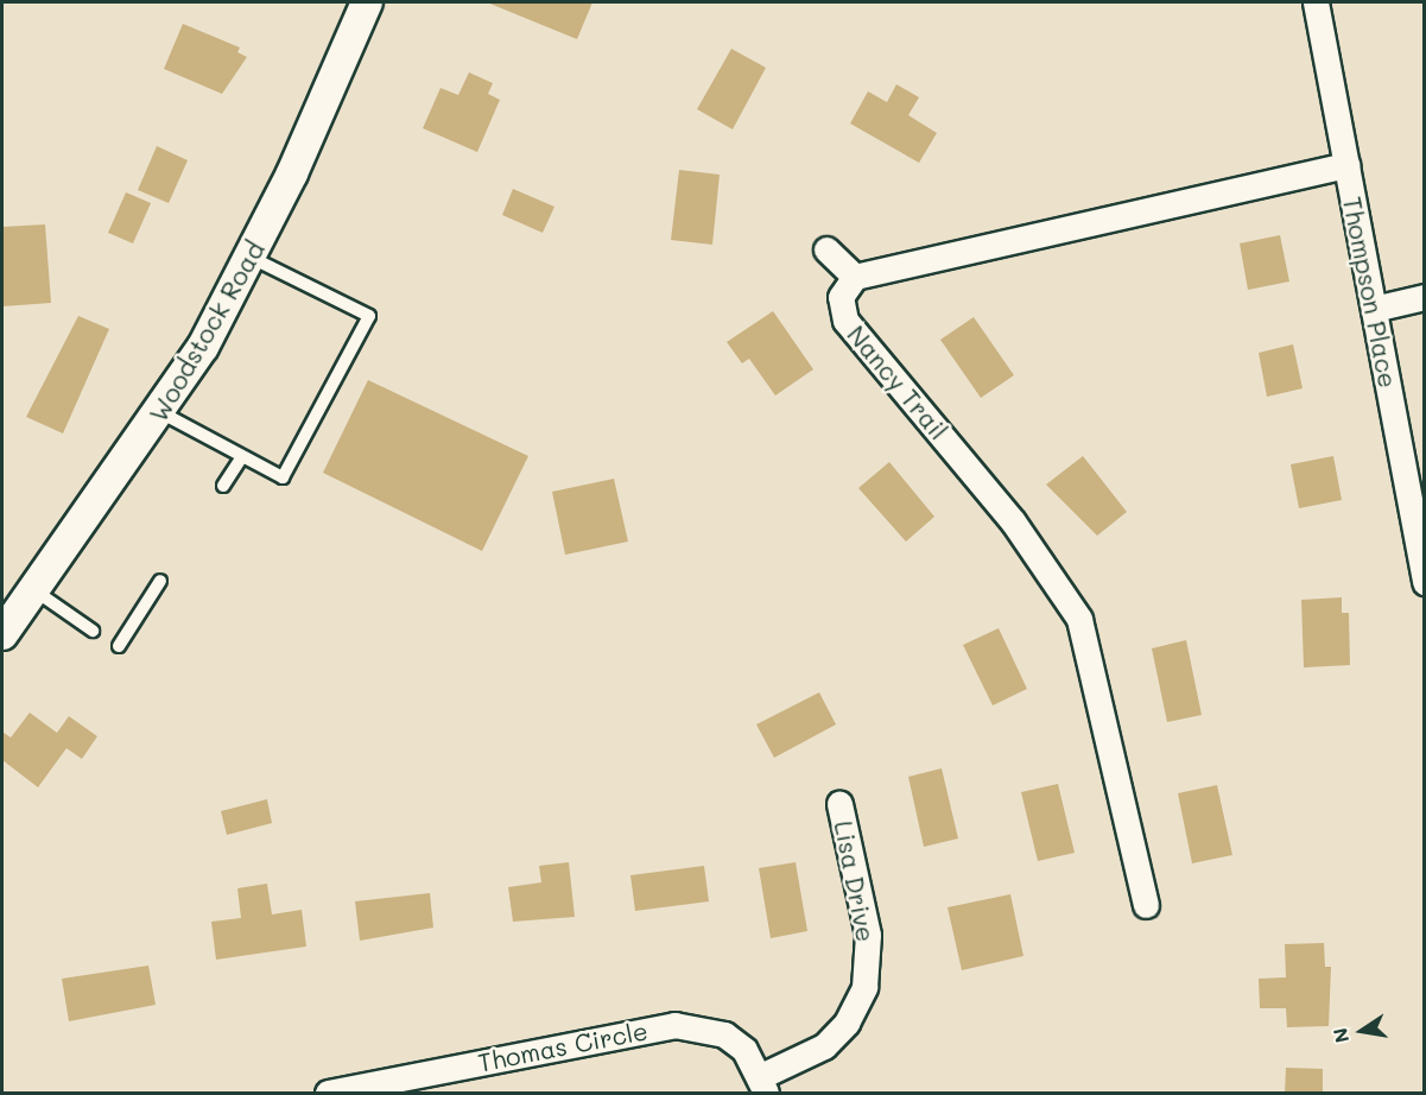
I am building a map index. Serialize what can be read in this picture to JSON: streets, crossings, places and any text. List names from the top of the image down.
{
  "streets": {
    "street": [
      "Thompson Place",
      "Woodstock Road",
      "Nancy Trail",
      "Lisa Drive",
      "Thomas Circle"
    ]
  },
  "crossings": [
    ["Lisa Drive", "Thomas Circle"]
  ],
  "north": "left"
}
